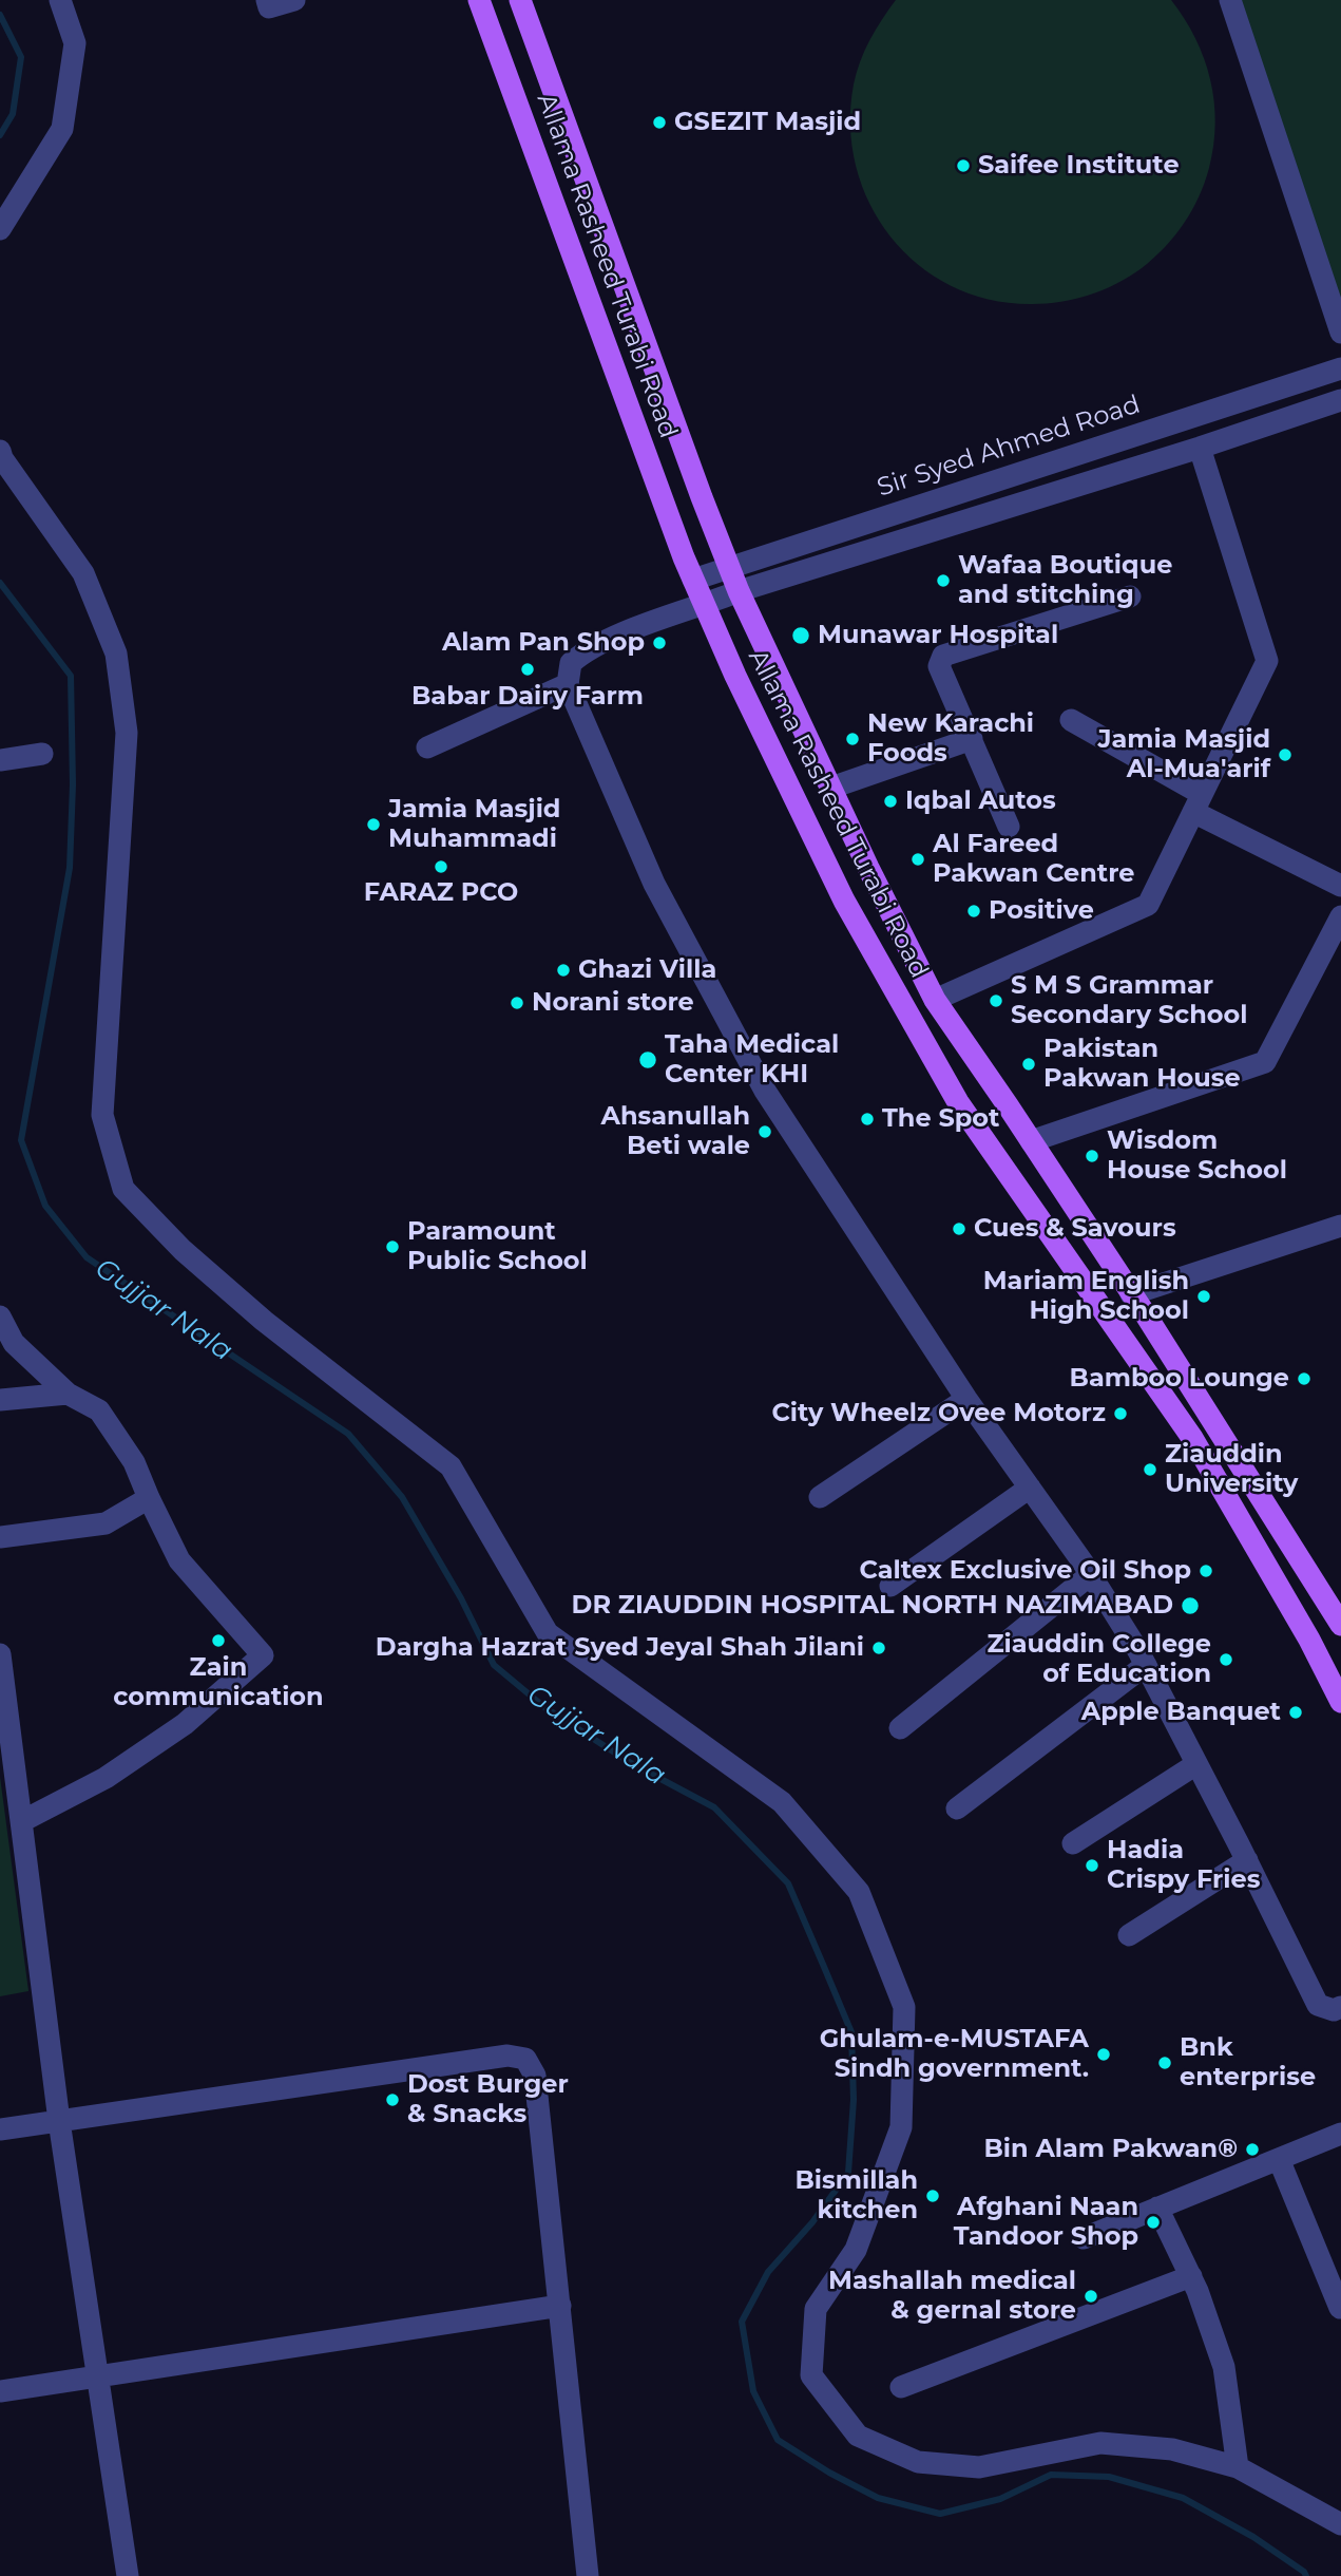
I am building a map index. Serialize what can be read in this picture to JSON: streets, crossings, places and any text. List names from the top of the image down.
{
  "streets": {
    "main road": ["Allama Rasheed Turabi Road"],
    "street": ["Sir Syed Ahmed Road"]
  },
  "crossings": [
    ["Allama Rasheed Turabi Road", "Sir Syed Ahmed Road"]
  ],
  "water": ["Gujjar Nala"],
  "places": [
    "GSEZIT Masjid",
    "Saifee Institute",
    "Wafaa Boutique and stitching",
    "Munawar Hospital",
    "Alam Pan Shop",
    "Babar Dairy Farm",
    "New Karachi Foods",
    "Jamia Masjid Al-Mua'arif",
    "Iqbal Autos",
    "Jamia Masjid Muhammadi",
    "Al Fareed Pakwan Centre",
    "FARAZ PCO",
    "Positive",
    "Ghazi Villa",
    "S M S Grammar Secondary School",
    "Norani store",
    "Taha Medical Center KHI",
    "Pakistan Pakwan House",
    "The Spot",
    "Ahsanullah Beti wale",
    "Wisdom House School",
    "Cues & Savours",
    "Paramount Public School",
    "Mariam English High School",
    "Bamboo Lounge",
    "City Wheelz Ovee Motorz",
    "Ziauddin University",
    "Caltex Exclusive Oil Shop",
    "DR ZIAUDDIN HOSPITAL NORTH NAZIMABAD",
    "Zain communication",
    "Dargha Hazrat Syed Jeyal Shah Jilani",
    "Ziauddin College of Education",
    "Apple Banquet",
    "Hadia Crispy Fries",
    "Ghulam-e-MUSTAFA Sindh government.",
    "Bnk enterprise",
    "Dost Burger & Snacks",
    "Bin Alam Pakwan®",
    "Bismillah kitchen",
    "Afghani Naan Tandoor Shop",
    "Mashallah medical & gernal store"
  ]
}
